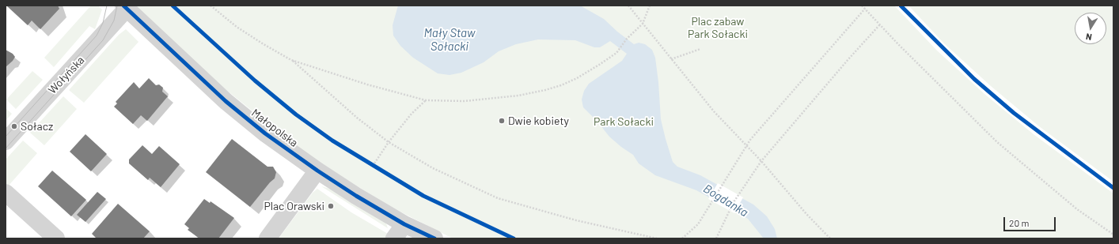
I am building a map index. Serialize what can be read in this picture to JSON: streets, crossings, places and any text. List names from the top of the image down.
{
  "streets": {
    "street": ["Wołyńska", "Małopolska"]
  },
  "crossings": [
    ["Wołyńska", "Małopolska"]
  ],
  "water": ["Mały Staw Sołacki", "Bogdanka"],
  "parks": ["Plac zabaw Park Sołacki", "Park Sołacki"],
  "places": ["Dwie kobiety", "Sołacz", "Plac Orawski"],
  "scale_bar": "20 m",
  "north": "bottom"
}
